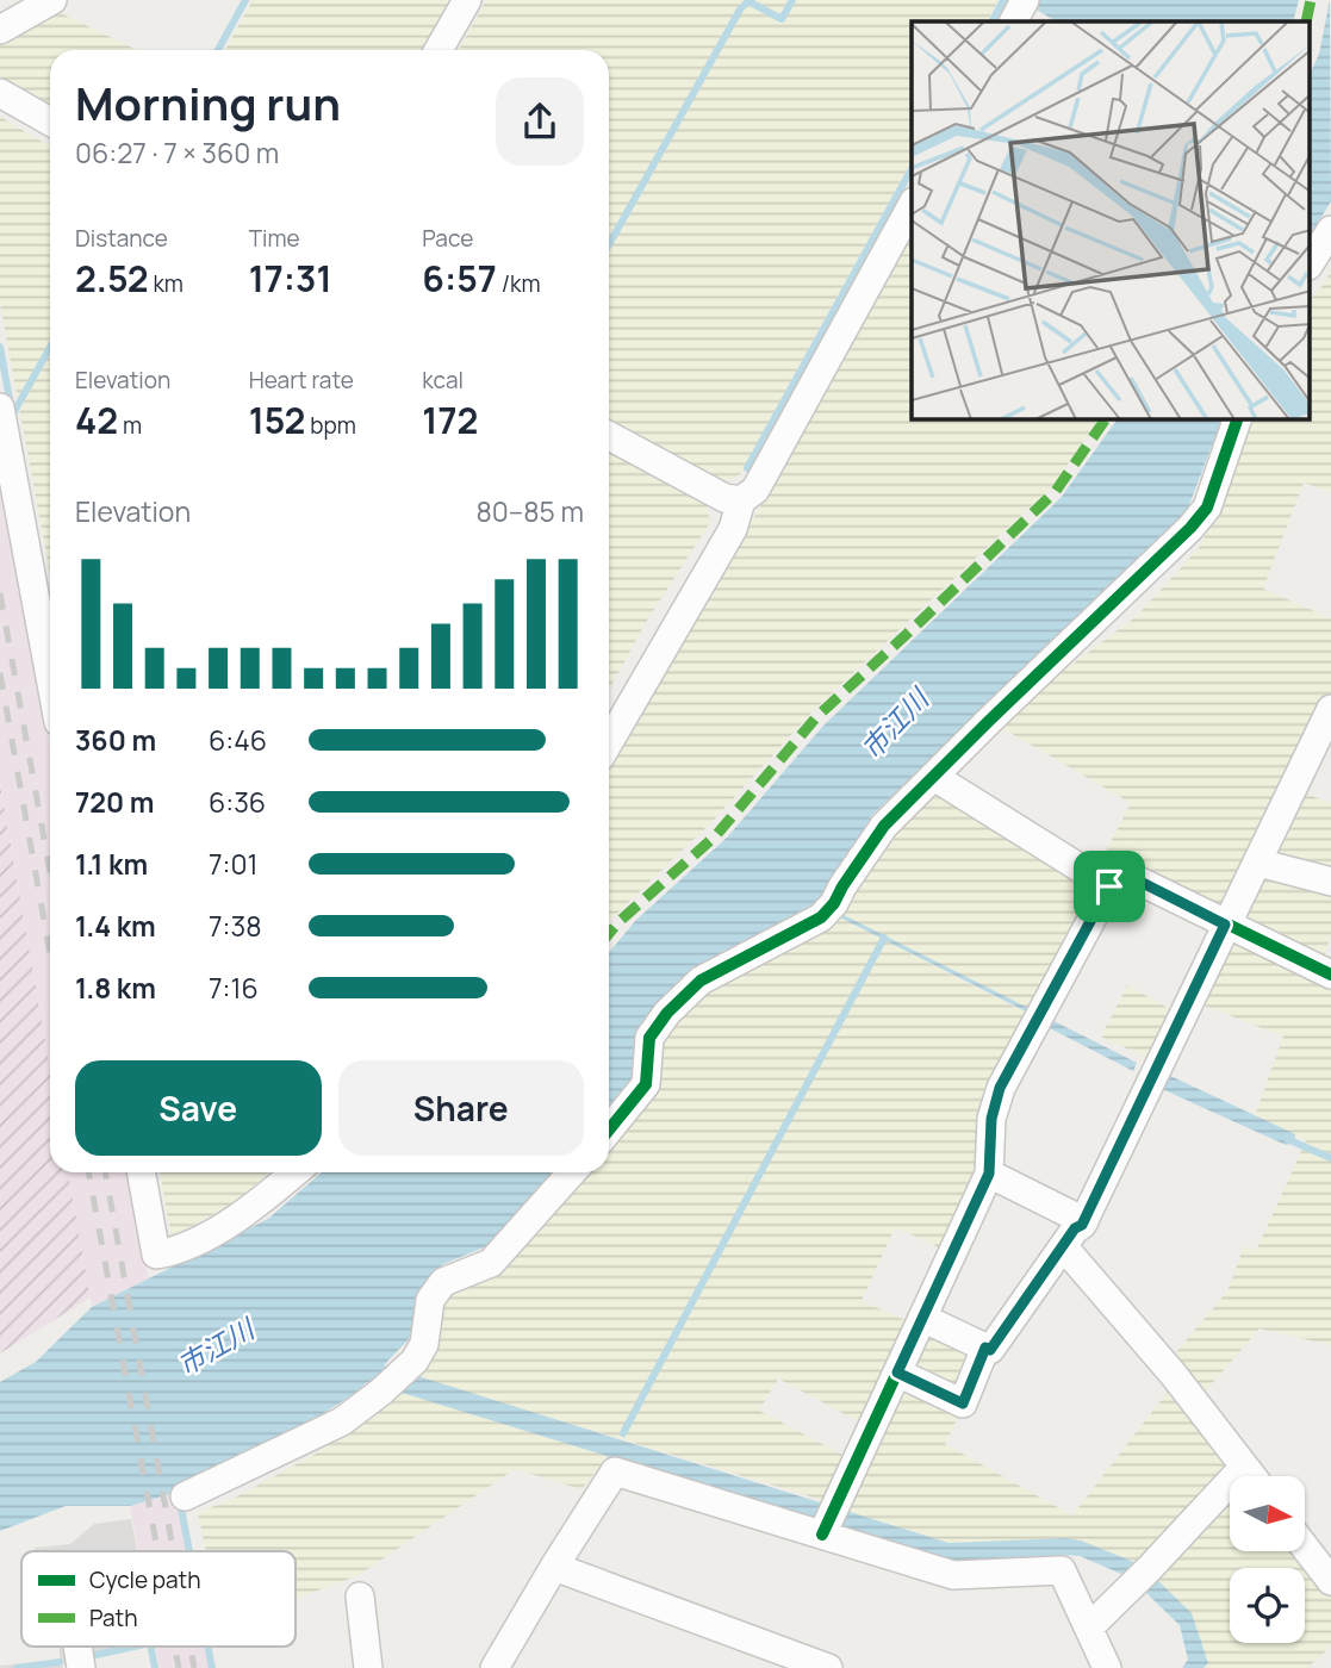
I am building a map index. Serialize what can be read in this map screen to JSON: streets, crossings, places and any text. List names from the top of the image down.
{
  "water": ["市江川"],
  "legend": ["Cycle path", "Path"],
  "north": "right",
  "page": {
    "heading": ["Morning run", "06:27 · 7 × 360 m"],
    "stats": [
      ["Distance", "2.52 km"],
      ["Time", "17:31"],
      ["Pace", "6:57 /km"],
      ["Elevation", "42 m"],
      ["Heart rate", "152 bpm"],
      ["kcal", "172"]
    ],
    "chart": ["Elevation", "80–85 m"],
    "list": [
      {
        "name": "360 m",
        "note": "6:46"
      },
      {
        "name": "720 m",
        "note": "6:36"
      },
      {
        "name": "1.1 km",
        "note": "7:01"
      },
      {
        "name": "1.4 km",
        "note": "7:38"
      },
      {
        "name": "1.8 km",
        "note": "7:16"
      }
    ],
    "buttons": ["Save", "Share"]
  }
}
